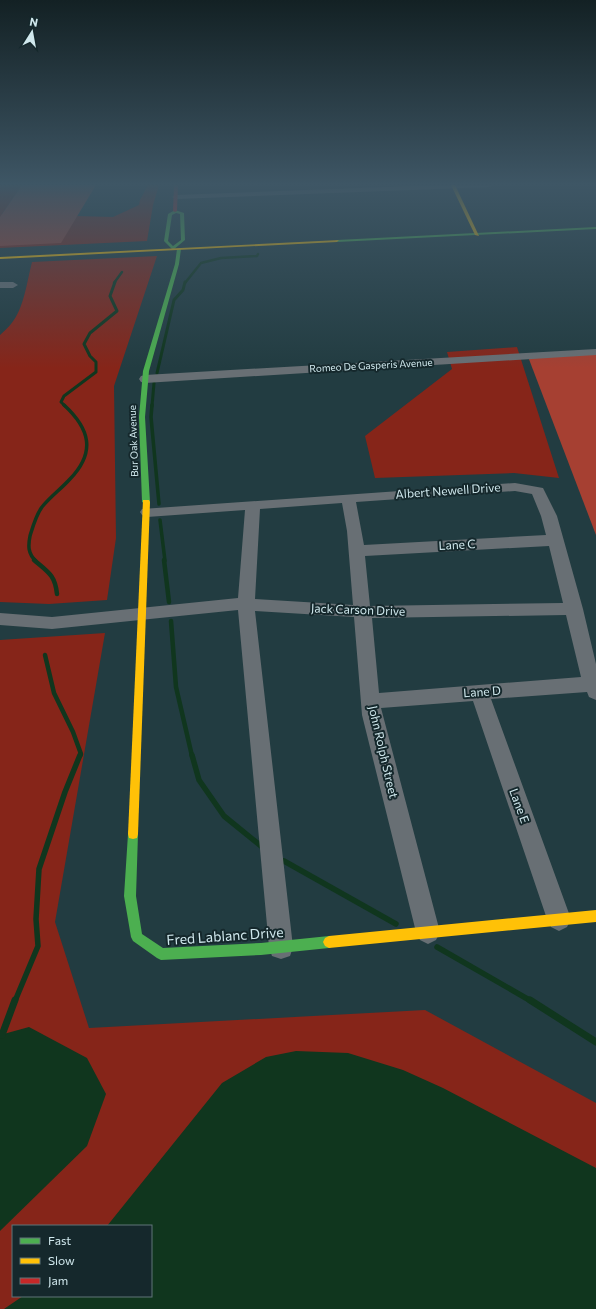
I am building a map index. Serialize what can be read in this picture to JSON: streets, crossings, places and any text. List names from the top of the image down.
{
  "streets": {
    "street": [
      "Romeo De Gasperis Avenue",
      "Bur Oak Avenue",
      "Albert Newell Drive",
      "Lane C",
      "Jack Carson Drive",
      "Lane D",
      "John Rolph Street",
      "Lane E",
      "Fred Lablanc Drive"
    ]
  },
  "crossings": [
    ["Romeo De Gasperis Avenue", "Bur Oak Avenue"],
    ["Bur Oak Avenue", "Albert Newell Drive"],
    ["Bur Oak Avenue", "Jack Carson Drive"],
    ["Bur Oak Avenue", "Fred Lablanc Drive"],
    ["Albert Newell Drive", "Lane C"],
    ["Albert Newell Drive", "Jack Carson Drive"],
    ["Albert Newell Drive", "Lane D"],
    ["Albert Newell Drive", "John Rolph Street"],
    ["Lane C", "John Rolph Street"],
    ["Jack Carson Drive", "John Rolph Street"],
    ["Jack Carson Drive", "Fred Lablanc Drive"],
    ["Lane D", "John Rolph Street"],
    ["Lane D", "Lane E"],
    ["John Rolph Street", "Fred Lablanc Drive"],
    ["Lane E", "Fred Lablanc Drive"]
  ],
  "legend": ["Fast", "Slow", "Jam"],
  "north": "top"
}
